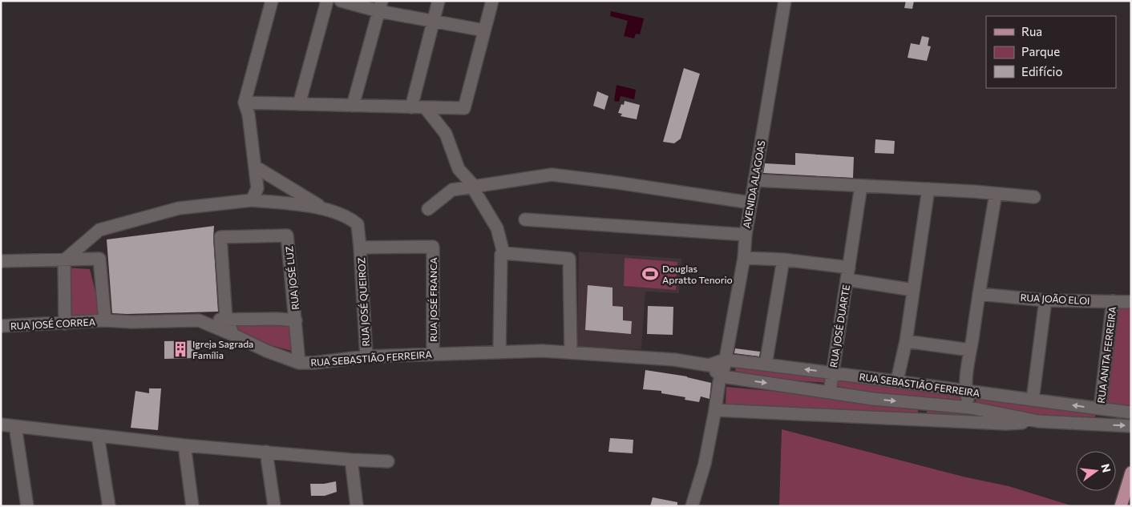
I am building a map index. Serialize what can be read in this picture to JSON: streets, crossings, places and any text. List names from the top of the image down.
{
  "streets": {
    "street": [
      "AVENIDA ALAGOAS",
      "RUA JOSÉ LUZ",
      "RUA JOÃO ELOI",
      "RUA JOSÉ FRANCA",
      "RUA JOSÉ QUEIROZ",
      "RUA JOSÉ CORREA",
      "RUA JOSÉ DUARTE",
      "RUA ANITA FERREIRA",
      "RUA SEBASTIÃO FERREIRA"
    ]
  },
  "crossings": [
    ["AVENIDA ALAGOAS", "RUA SEBASTIÃO FERREIRA"],
    ["RUA JOSÉ LUZ", "RUA SEBASTIÃO FERREIRA"],
    ["RUA JOÃO ELOI", "RUA ANITA FERREIRA"],
    ["RUA JOSÉ FRANCA", "RUA JOSÉ QUEIROZ"],
    ["RUA JOSÉ FRANCA", "RUA SEBASTIÃO FERREIRA"],
    ["RUA JOSÉ QUEIROZ", "RUA SEBASTIÃO FERREIRA"],
    ["RUA JOSÉ CORREA", "RUA SEBASTIÃO FERREIRA"],
    ["RUA JOSÉ DUARTE", "RUA SEBASTIÃO FERREIRA"],
    ["RUA ANITA FERREIRA", "RUA SEBASTIÃO FERREIRA"]
  ],
  "places": {
    "sports": ["Douglas Apratto Tenorio"],
    "building": ["Igreja Sagrada Família"]
  },
  "legend": ["Rua", "Parque", "Edifício"],
  "north": "right"
}
